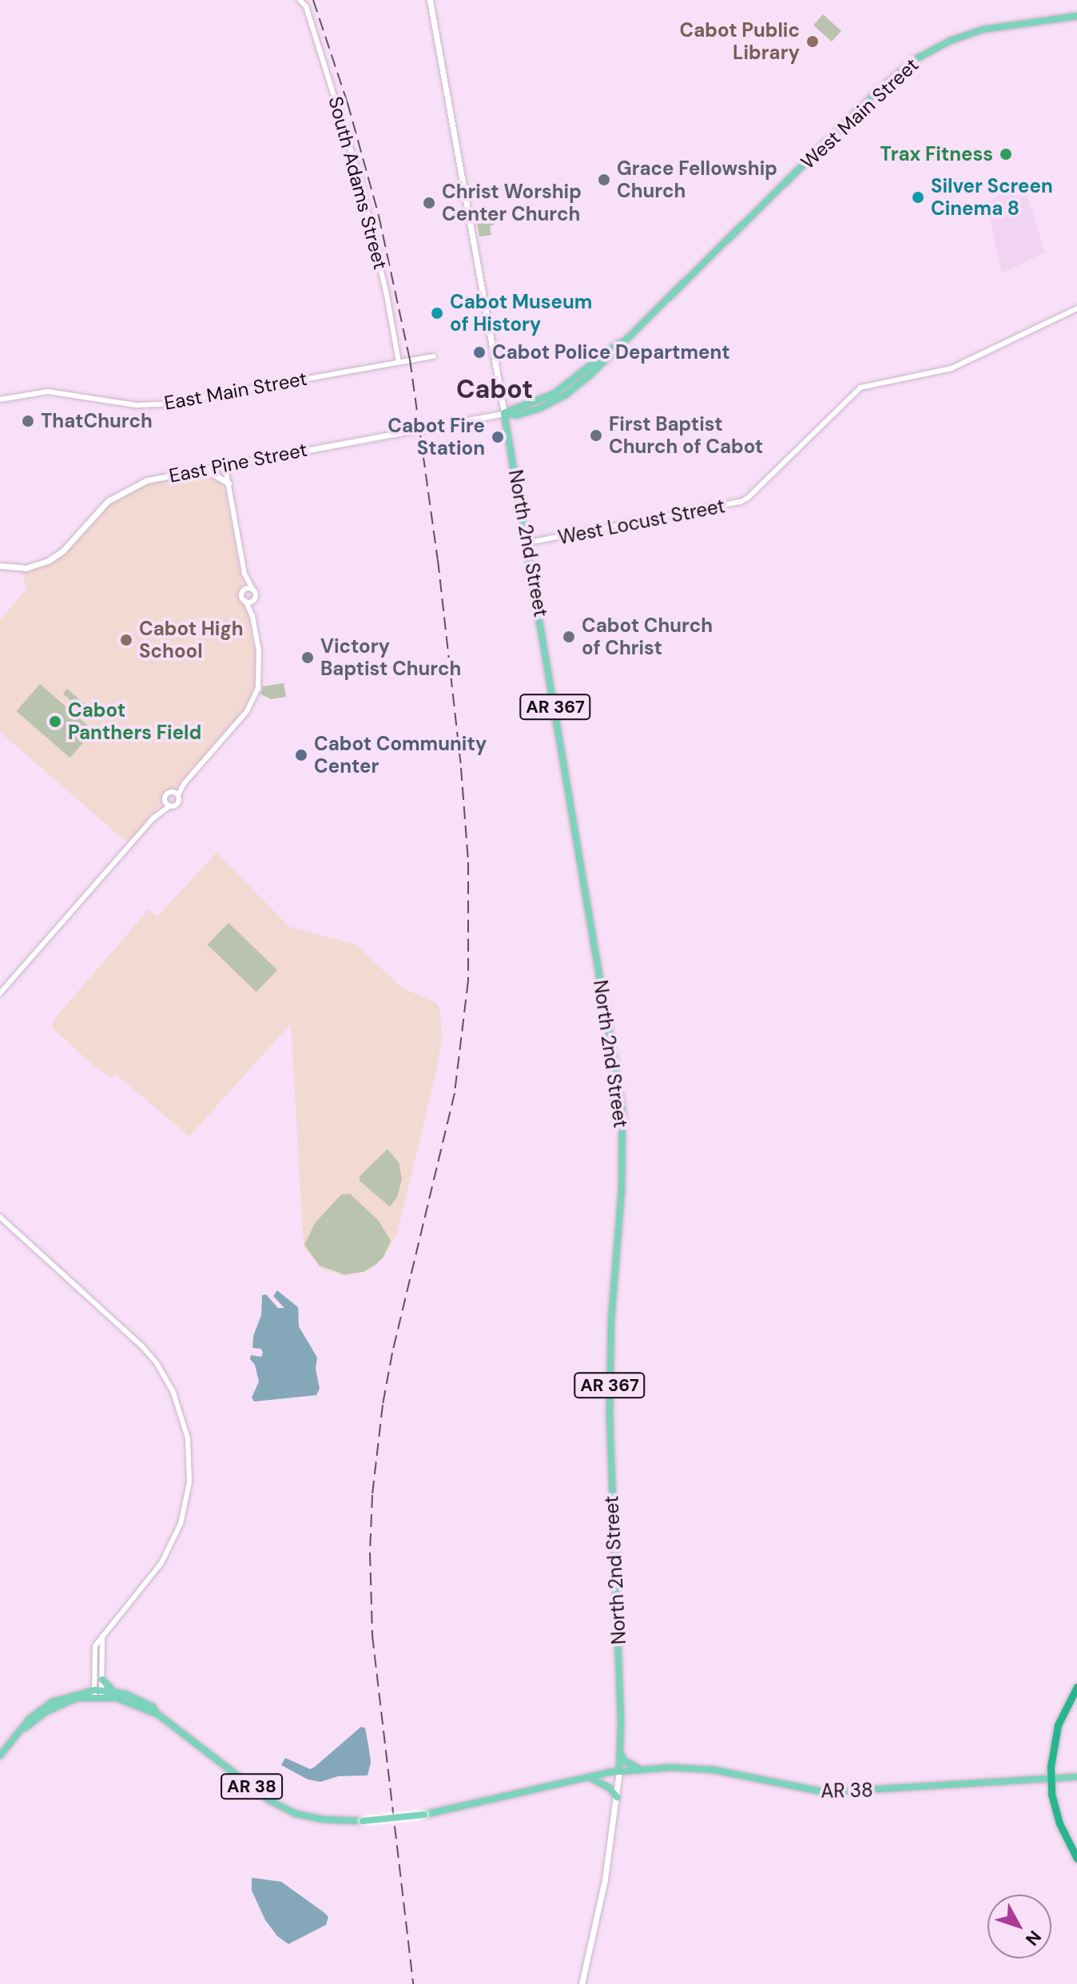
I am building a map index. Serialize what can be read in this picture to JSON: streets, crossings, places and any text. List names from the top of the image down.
{
  "streets": {
    "main road": [
      "West Main Street",
      "East Pine Street",
      "North 2nd Street",
      "AR 367",
      "AR 38"
    ],
    "street": ["South Adams Street", "East Main Street", "West Locust Street"]
  },
  "crossings": [
    ["West Main Street", "East Pine Street"],
    ["West Main Street", "North 2nd Street"],
    ["South Adams Street", "East Main Street"],
    ["East Pine Street", "North 2nd Street"],
    ["West Locust Street", "North 2nd Street"],
    ["North 2nd Street", "AR 367"],
    ["North 2nd Street", "AR 38"],
    ["AR 367", "AR 38"]
  ],
  "districts": ["Cabot"],
  "places": [
    "Cabot Public Library",
    "Trax Fitness",
    "Grace Fellowship Church",
    "Silver Screen Cinema 8",
    "Christ Worship Center Church",
    "Cabot Museum of History",
    "Cabot Police Department",
    "ThatChurch",
    "First Baptist Church of Cabot",
    "Cabot Fire Station",
    "Cabot Church of Christ",
    "Cabot High School",
    "Victory Baptist Church",
    "Cabot Panthers Field",
    "Cabot Community Center"
  ],
  "north": "bottom right"
}
